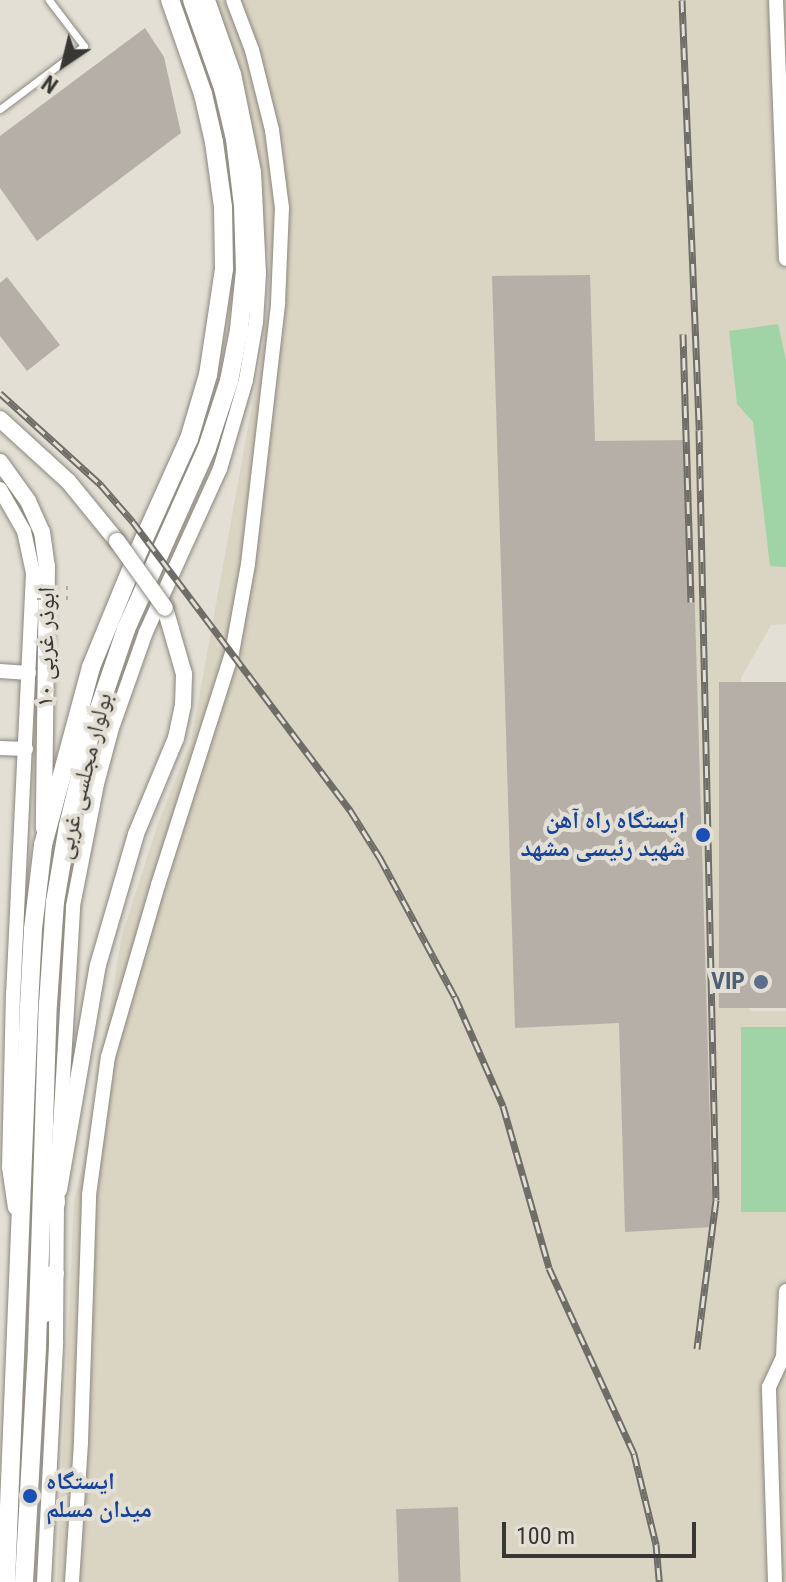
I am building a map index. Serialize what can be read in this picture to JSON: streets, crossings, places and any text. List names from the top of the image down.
{
  "streets": {
    "main road": ["بولوار مجلسی غربی"],
    "street": ["ابوذر غربی ۱۰"]
  },
  "crossings": [
    ["ابوذر غربی ۱۰", "بولوار مجلسی غربی"]
  ],
  "places": ["ایستگاه راه آهن شهید رئیسی مشهد", "VIP", "ایستگاه میدان مسلم"],
  "scale_bar": "100 m",
  "north": "bottom left"
}
